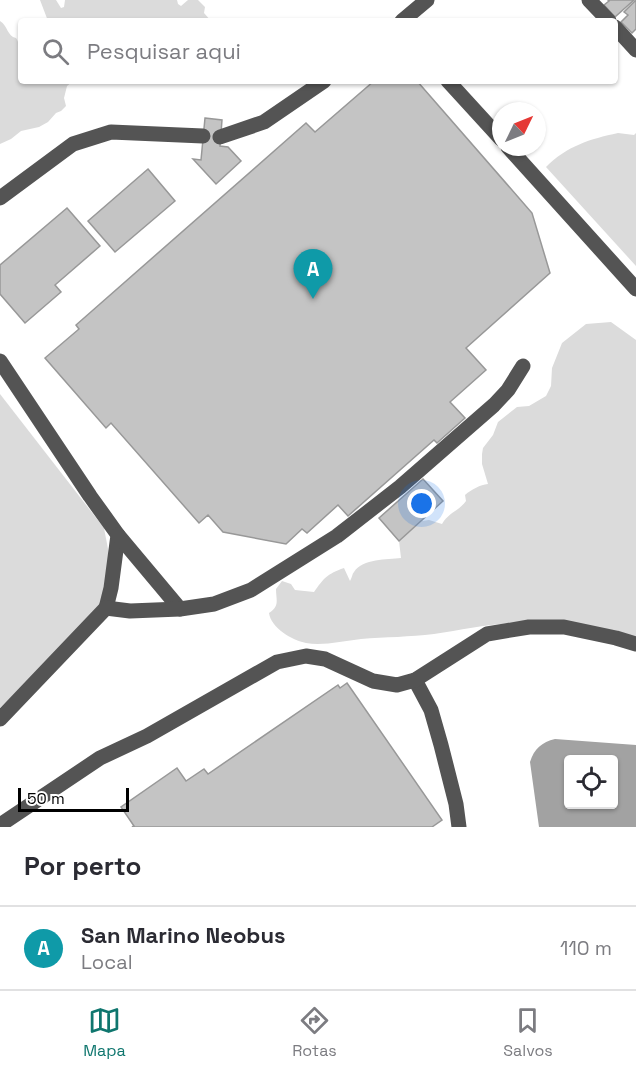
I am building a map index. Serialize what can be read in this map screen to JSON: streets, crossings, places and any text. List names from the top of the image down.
{
  "scale_bar": "50 m",
  "north": "top right",
  "page": {
    "search": "Pesquisar aqui",
    "pins": "A",
    "scale": "50 m",
    "heading": "Por perto",
    "list": [
      {
        "mark": "A",
        "name": "San Marino Neobus",
        "note": "Local",
        "value": "110 m"
      }
    ],
    "nav": ["Mapa", "Rotas", "Salvos"]
  }
}
